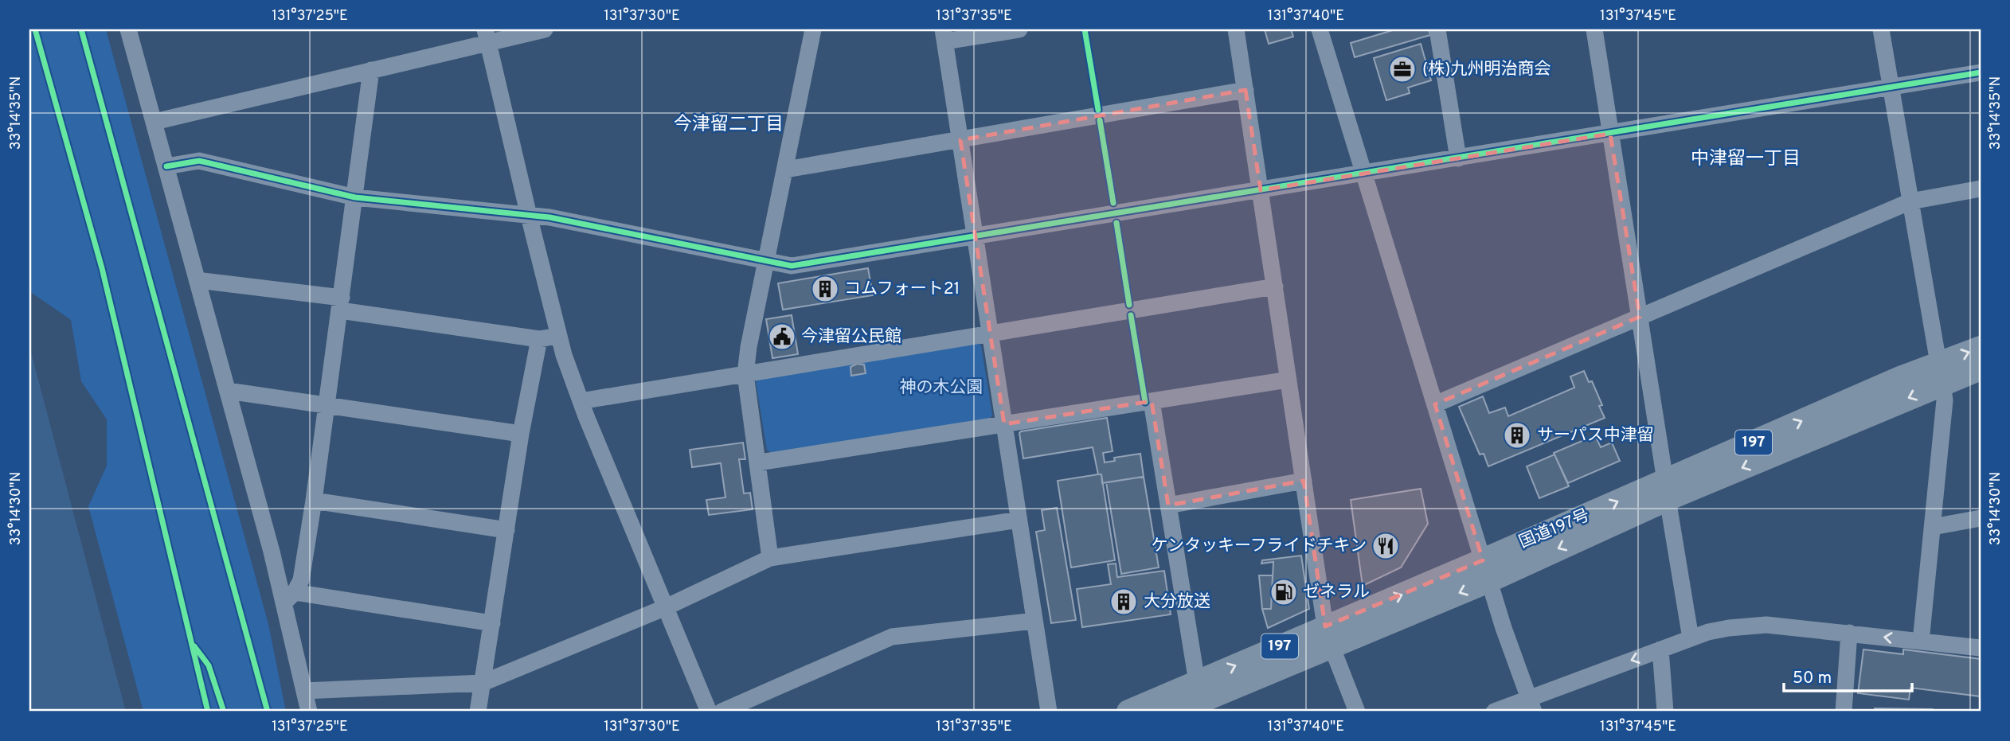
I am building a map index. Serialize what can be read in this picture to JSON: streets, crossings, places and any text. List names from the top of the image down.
{
  "streets": {
    "highway": ["197", "国道197号"]
  },
  "districts": ["今津留二丁目", "中津留一丁目"],
  "parks": ["神の木公園"],
  "places": {
    "office": ["(株)九州明治商会"],
    "building": ["コムフォート21", "サーパス中津留", "大分放送"],
    "public building": ["今津留公民館"],
    "restaurant": ["ケンタッキーフライドチキン"],
    "fuel station": ["ゼネラル"]
  },
  "scale_bar": "50 m",
  "coordinates": [
    "131°37'25\"E",
    "131°37'30\"E",
    "131°37'35\"E",
    "131°37'40\"E",
    "131°37'45\"E",
    "33°14'35\"N",
    "33°14'30\"N"
  ]
}
